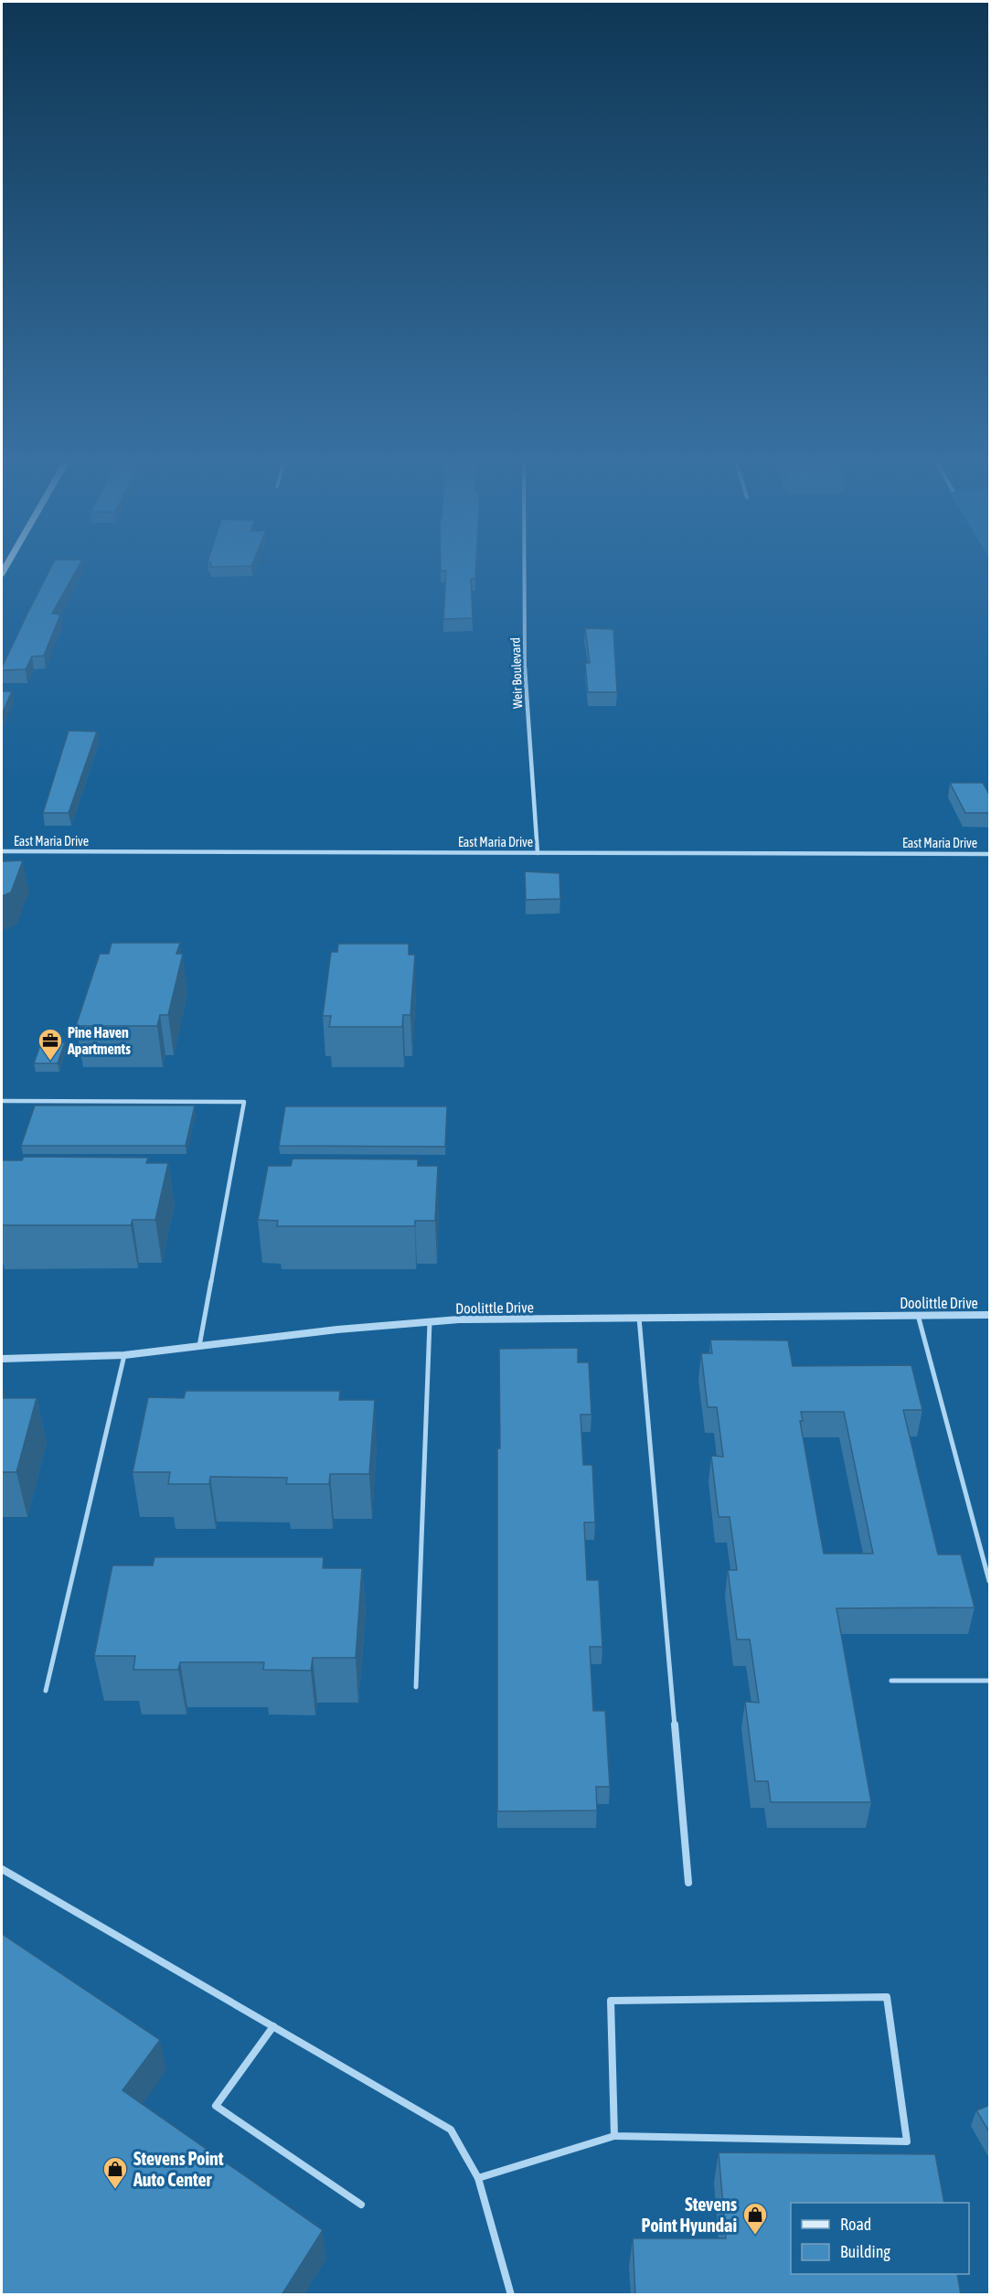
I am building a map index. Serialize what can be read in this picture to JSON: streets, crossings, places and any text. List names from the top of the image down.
{
  "streets": {
    "street": ["Weir Boulevard", "East Maria Drive", "Doolittle Drive"]
  },
  "crossings": [
    ["Weir Boulevard", "East Maria Drive"]
  ],
  "places": {
    "office": ["Pine Haven Apartments"],
    "shop": ["Stevens Point Auto Center", "Stevens Point Hyundai"]
  },
  "legend": ["Road", "Building"]
}
